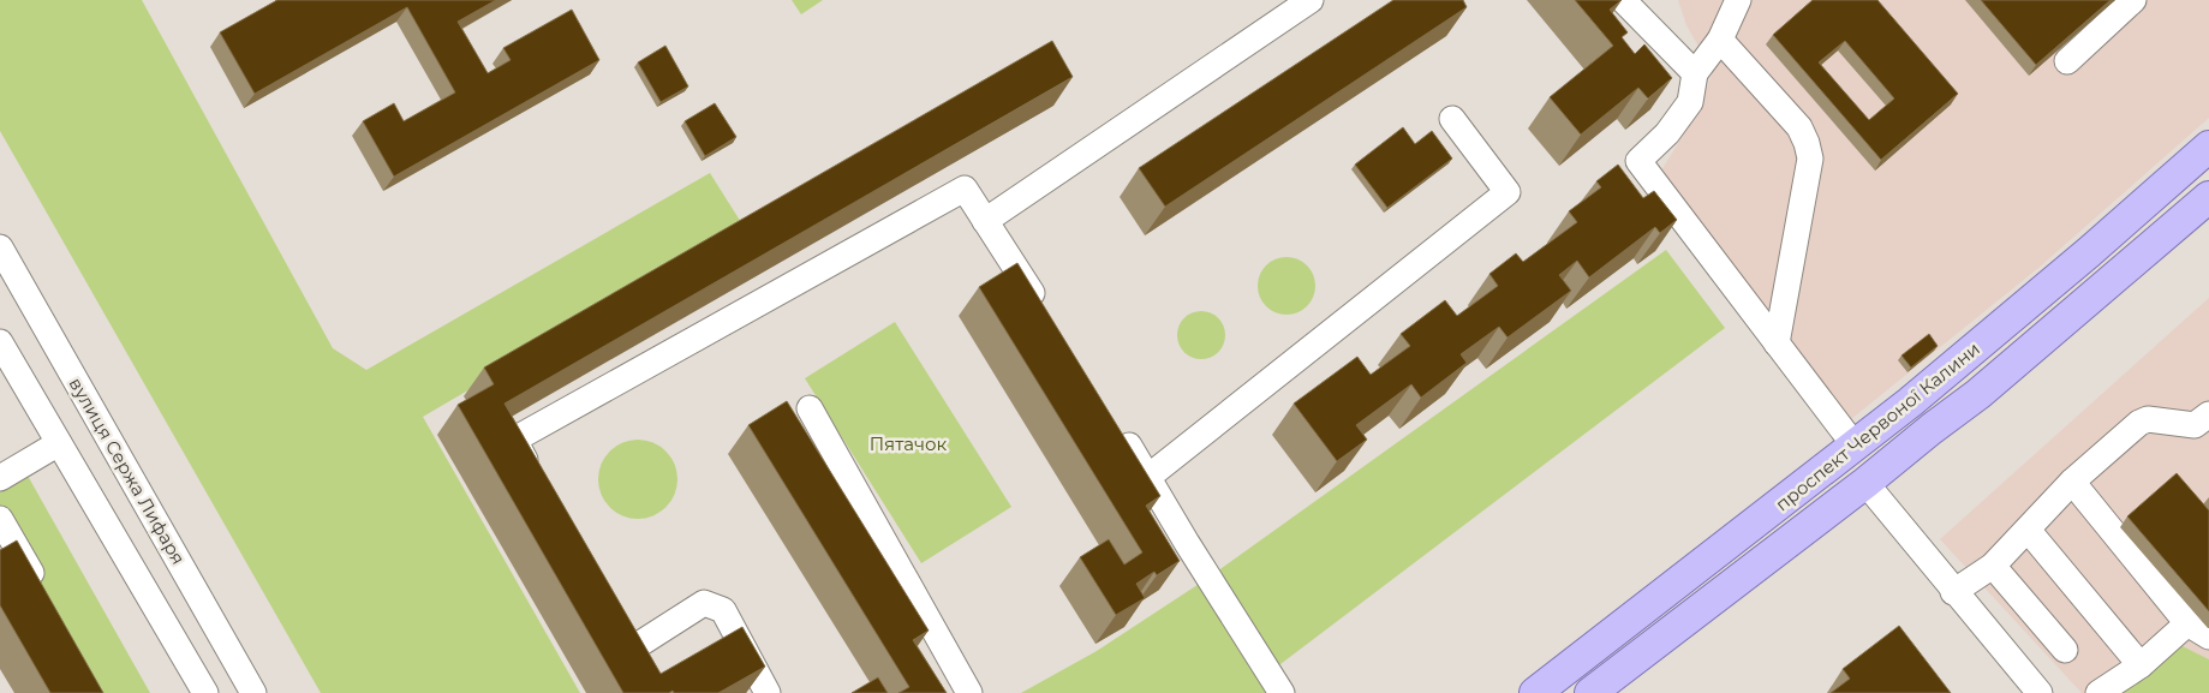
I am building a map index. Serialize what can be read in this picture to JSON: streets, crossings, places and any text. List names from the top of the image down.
{
  "streets": {
    "main road": ["проспект Червоної Калини"],
    "street": ["вулиця Сержа Лифаря"]
  },
  "parks": ["Пятачок"]
}
